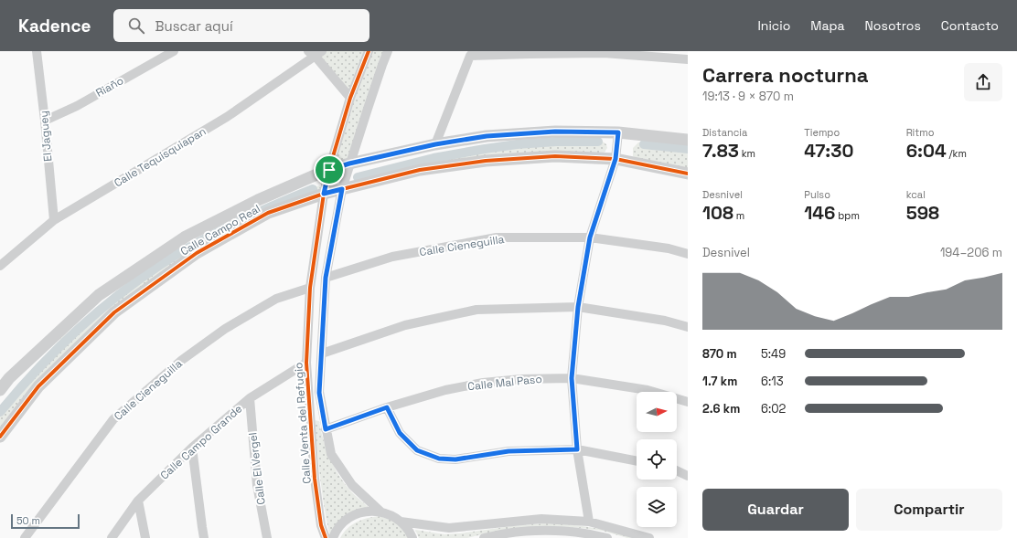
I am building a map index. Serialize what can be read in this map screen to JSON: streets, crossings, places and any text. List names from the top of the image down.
{
  "streets": {
    "street": [
      "Riaño",
      "El Jaguey",
      "Calle Tequisquiapan",
      "Calle Campo Real",
      "Calle Cieneguilla",
      "Calle Mal Paso",
      "Calle Venta del Refugio",
      "Calle Campo Grande",
      "Calle El Vergel"
    ]
  },
  "crossings": [
    ["Riaño", "El Jaguey"],
    ["El Jaguey", "Calle Tequisquiapan"],
    ["Calle Campo Real", "Calle Venta del Refugio"],
    ["Calle Cieneguilla", "Calle Venta del Refugio"],
    ["Calle Mal Paso", "Calle Venta del Refugio"],
    ["Calle Venta del Refugio", "Calle Campo Grande"],
    ["Calle Campo Grande", "Calle El Vergel"]
  ],
  "scale_bar": "50 m",
  "north": "right",
  "page": {
    "header": "Kadence",
    "search": "Buscar aquí",
    "nav": [
      "Inicio",
      "Mapa",
      "Nosotros",
      "Contacto"
    ],
    "heading": ["Carrera nocturna", "19:13 · 9 × 870 m"],
    "stats": [
      ["Distancia", "7.83 km"],
      ["Tiempo", "47:30"],
      ["Ritmo", "6:04 /km"],
      ["Desnivel", "108 m"],
      ["Pulso", "146 bpm"],
      ["kcal", "598"]
    ],
    "chart": ["Desnivel", "194–206 m"],
    "list": [
      {
        "name": "870 m",
        "note": "5:49"
      },
      {
        "name": "1.7 km",
        "note": "6:13"
      },
      {
        "name": "2.6 km",
        "note": "6:02"
      }
    ],
    "buttons": ["Guardar", "Compartir"],
    "scale": "50 m"
  }
}
